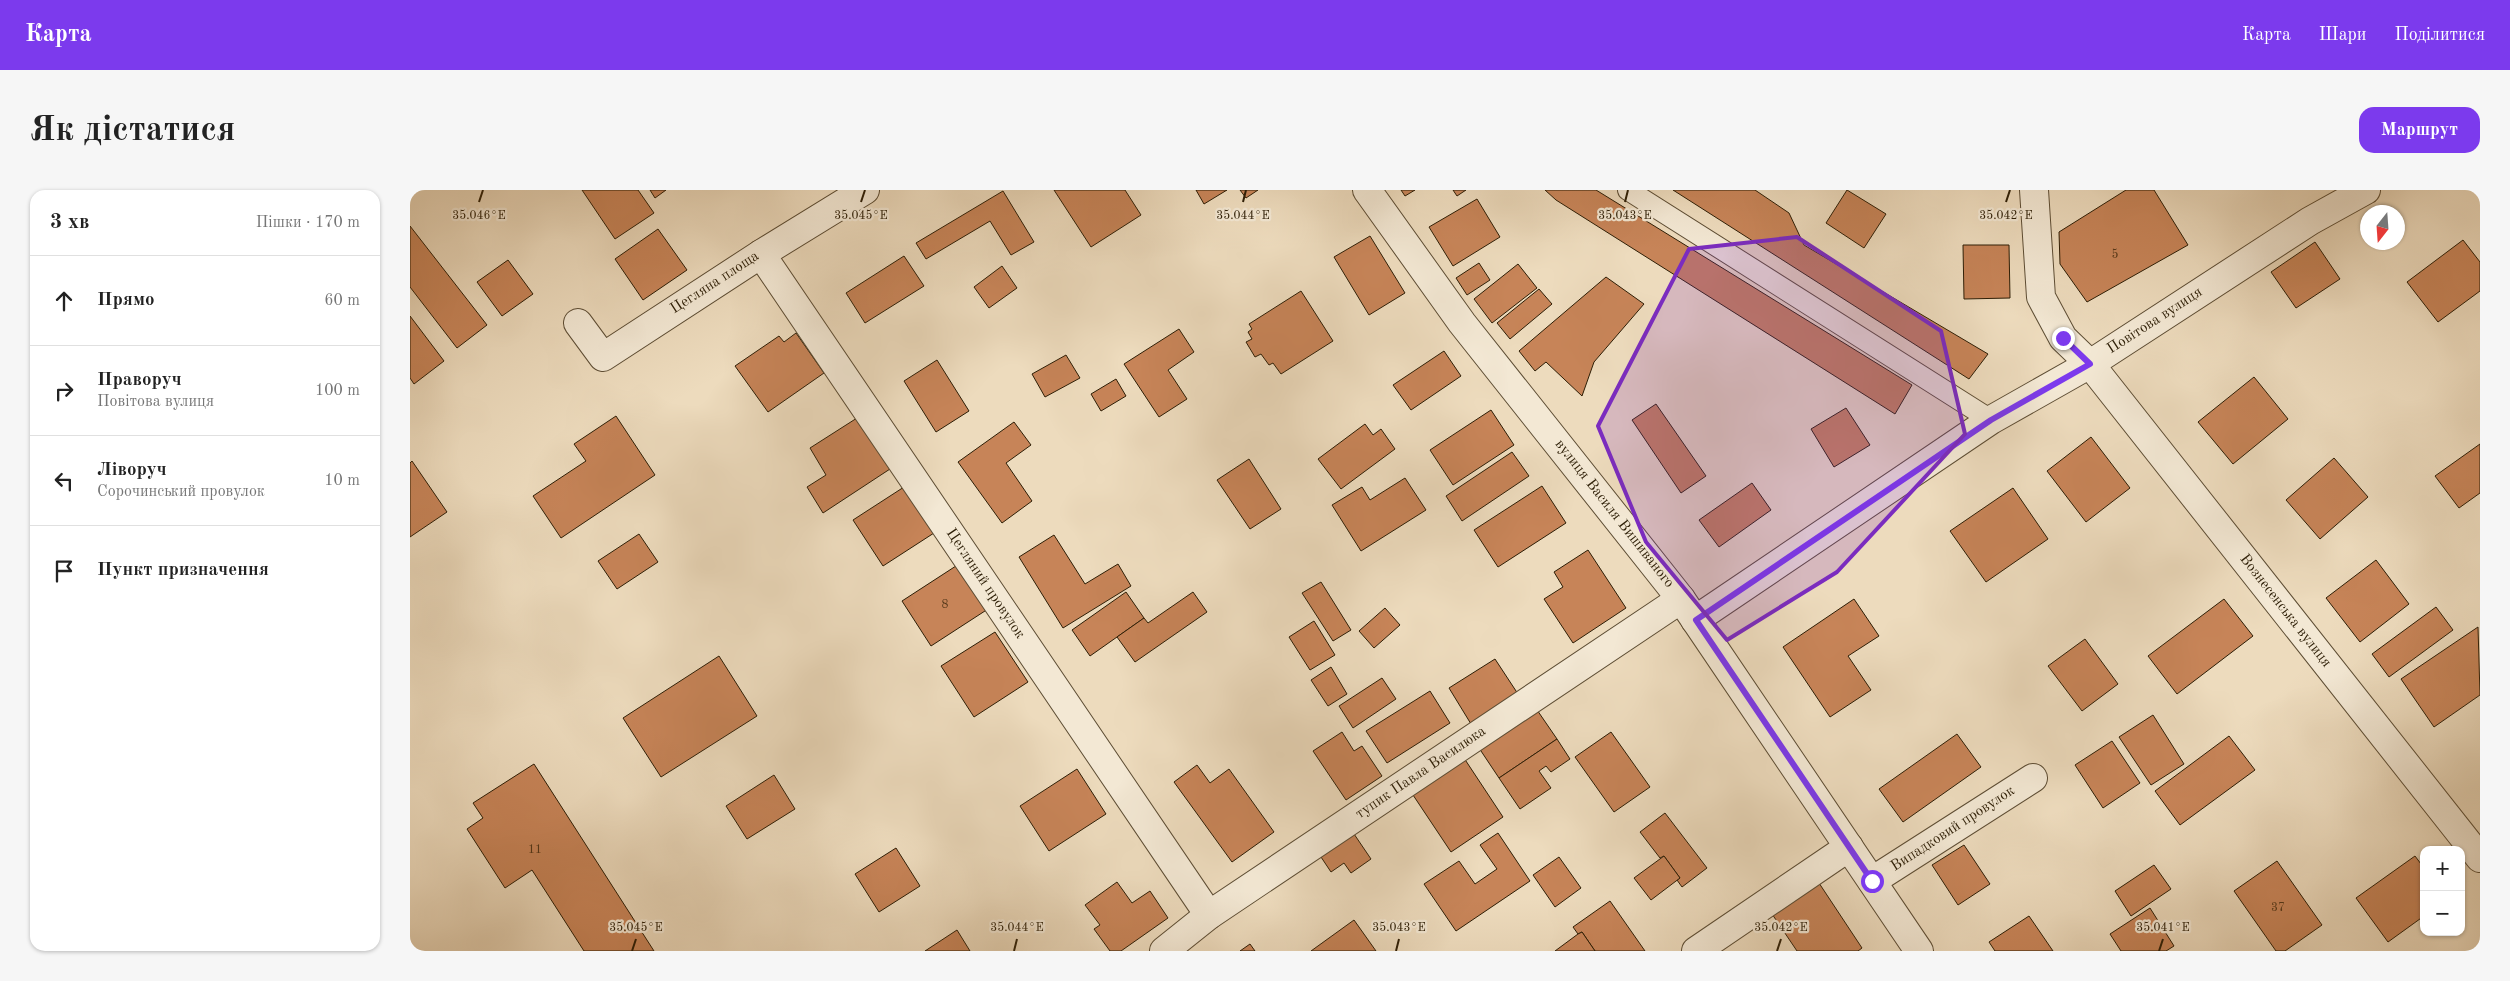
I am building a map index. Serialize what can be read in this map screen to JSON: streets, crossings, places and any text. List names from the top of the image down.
{
  "streets": {
    "street": [
      "Цегляна площа",
      "Повітова вулиця",
      "вулиця Василя Вишиваного",
      "Цегляний провулок",
      "Вознесенська вулиця",
      "тупик Павла Василюка",
      "Випадковий провулок"
    ]
  },
  "crossings": [
    ["Цегляна площа", "Цегляний провулок"],
    ["Повітова вулиця", "вулиця Василя Вишиваного"],
    ["Повітова вулиця", "Вознесенська вулиця"],
    ["Повітова вулиця", "тупик Павла Василюка"],
    ["вулиця Василя Вишиваного", "тупик Павла Василюка"],
    ["вулиця Василя Вишиваного", "Випадковий провулок"],
    ["Цегляний провулок", "тупик Павла Василюка"]
  ],
  "house_numbers": [
    "5",
    "8",
    "11",
    "37"
  ],
  "north": "bottom",
  "page": {
    "header": "Карта",
    "nav": ["Карта", "Шари", "Поділитися"],
    "buttons": "Маршрут",
    "title": "Як дістатися",
    "heading": ["3 хв", "Пішки · 170 m"],
    "list": [
      ["Прямо", "60 m"],
      ["Праворуч", "Повітова вулиця", "100 m"],
      ["Ліворуч", "Сорочинський провулок", "10 m"],
      "Пункт призначення"
    ],
    "map_buttons": ["+", "−"]
  },
  "coordinates": [
    "35.046°E",
    "35.045°E",
    "35.044°E",
    "35.043°E",
    "35.042°E",
    "35.041°E"
  ]
}
